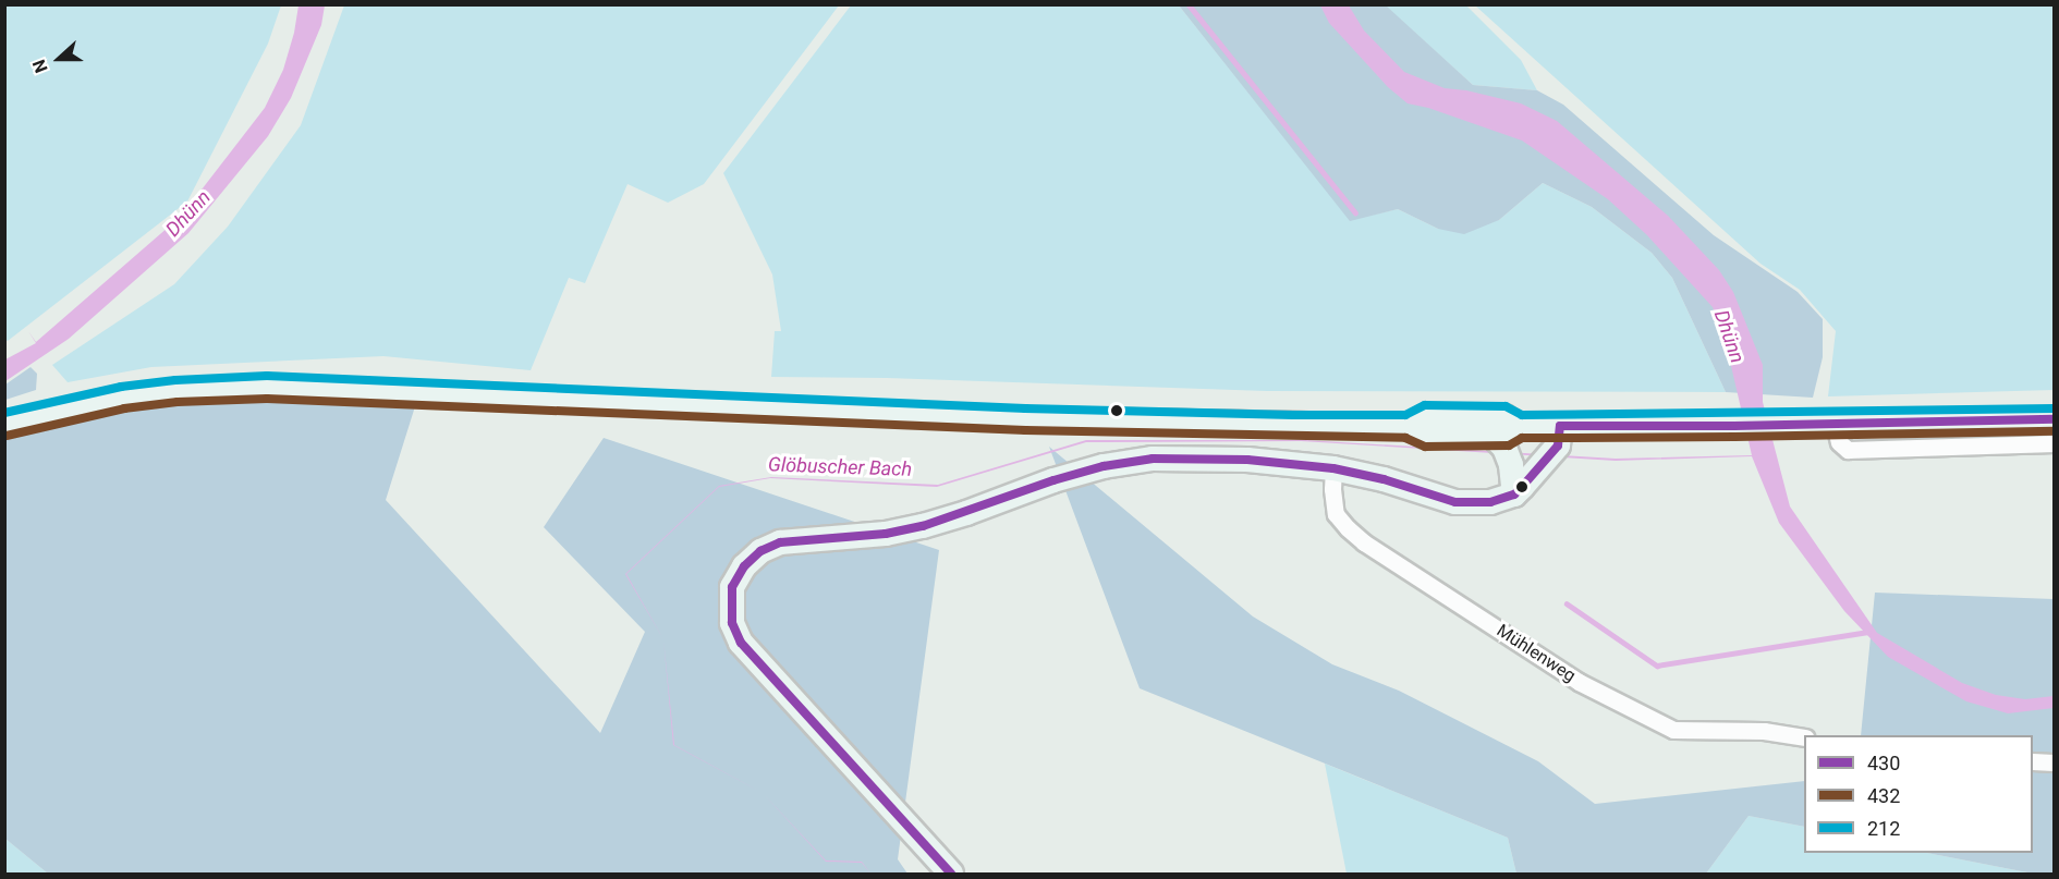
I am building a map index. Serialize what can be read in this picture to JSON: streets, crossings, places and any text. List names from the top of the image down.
{
  "streets": {
    "street": ["Mühlenweg"]
  },
  "water": ["Dhünn", "Glöbuscher Bach"],
  "lines": ["transit line 212", "transit line 432", "transit line 430"],
  "legend": ["430", "432", "212"],
  "north": "left"
}
